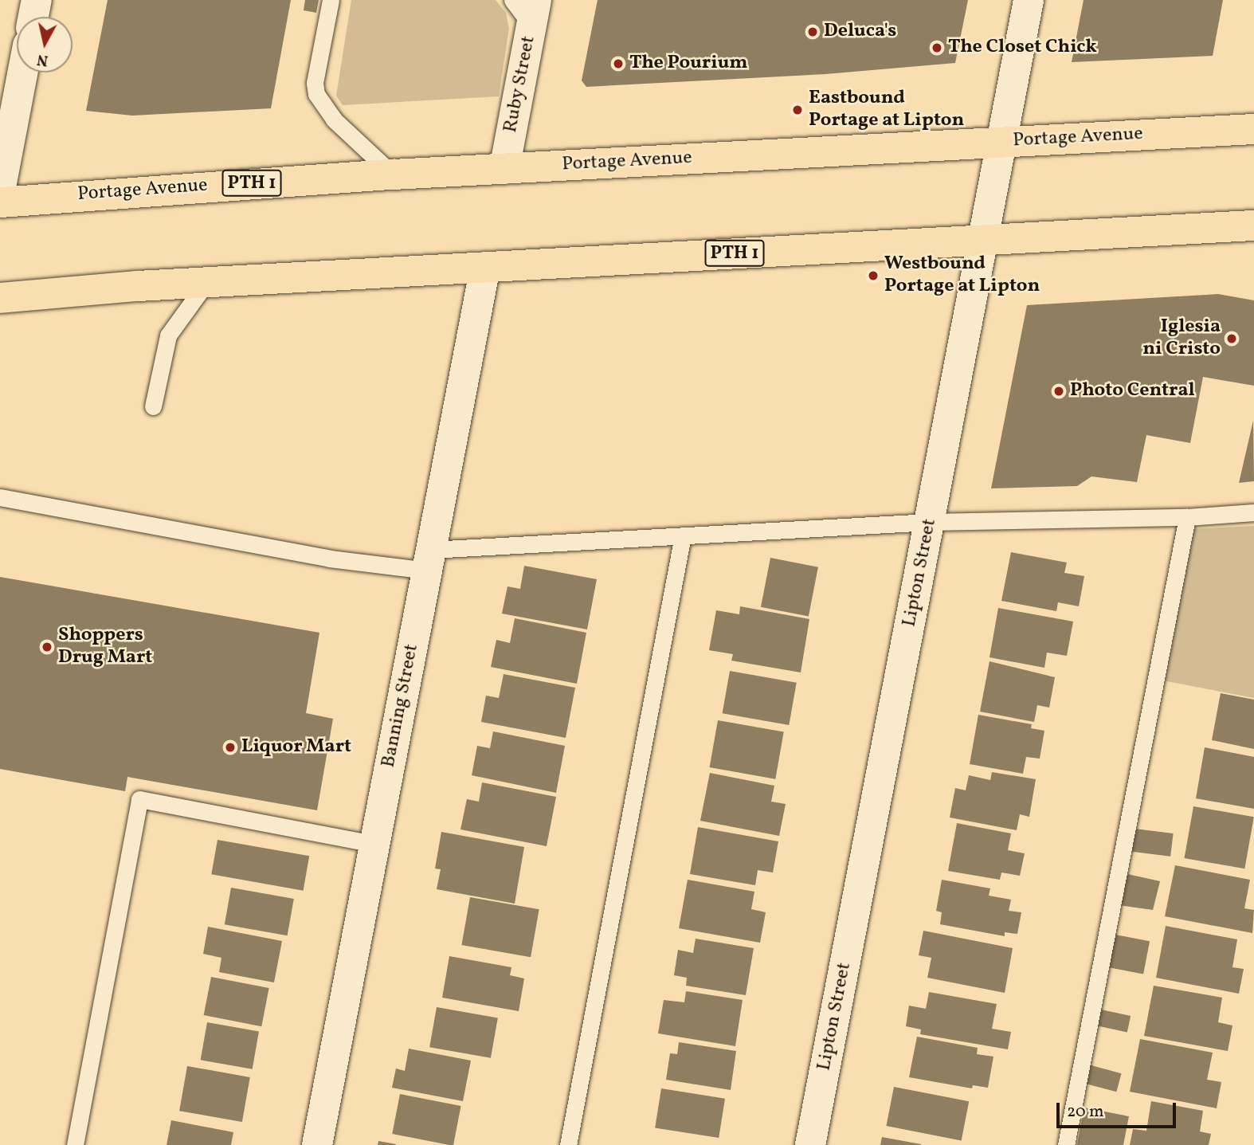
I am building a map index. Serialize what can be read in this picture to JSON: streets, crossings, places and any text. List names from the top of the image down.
{
  "streets": {
    "highway": ["Portage Avenue", "PTH 1"],
    "street": ["Ruby Street", "Lipton Street", "Banning Street"]
  },
  "crossings": [
    ["Ruby Street", "Portage Avenue"],
    ["Portage Avenue", "Lipton Street"],
    ["PTH 1", "Lipton Street"],
    ["PTH 1", "Banning Street"]
  ],
  "places": [
    "Deluca's",
    "The Closet Chick",
    "The Pourium",
    "Eastbound Portage at Lipton",
    "Westbound Portage at Lipton",
    "Iglesia ni Cristo",
    "Photo Central",
    "Shoppers Drug Mart",
    "Liquor Mart"
  ],
  "scale_bar": "20 m",
  "north": "bottom"
}
